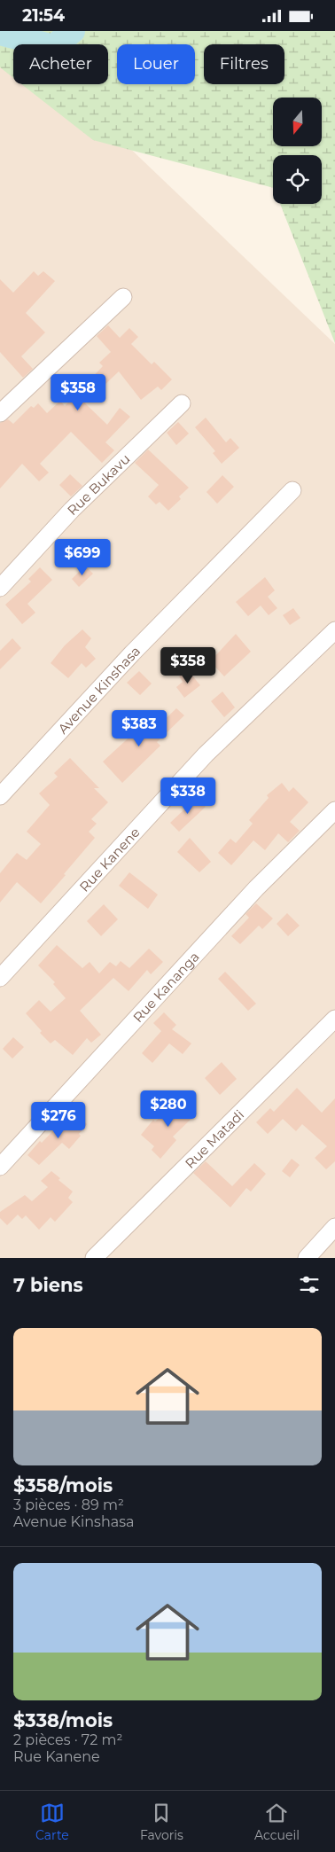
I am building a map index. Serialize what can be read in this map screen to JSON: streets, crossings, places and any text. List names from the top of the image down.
{
  "streets": {
    "street": [
      "Rue Bukavu",
      "Avenue Kinshasa",
      "Rue Kanene",
      "Rue Kananga",
      "Rue Matadi"
    ]
  },
  "north": "bottom",
  "page": {
    "status": "21:54",
    "chip": ["Acheter", "Louer", "Filtres"],
    "price": [
      "$358",
      "$699",
      "$358",
      "$383",
      "$338",
      "$280",
      "$276"
    ],
    "heading": "7 biens",
    "list": [
      {
        "name": "$358/mois",
        "note": "3 pièces · 89 m² · Avenue Kinshasa"
      },
      {
        "name": "$338/mois",
        "note": "2 pièces · 72 m² · Rue Kanene"
      }
    ],
    "tabs": ["Carte", "Favoris", "Accueil"]
  }
}
